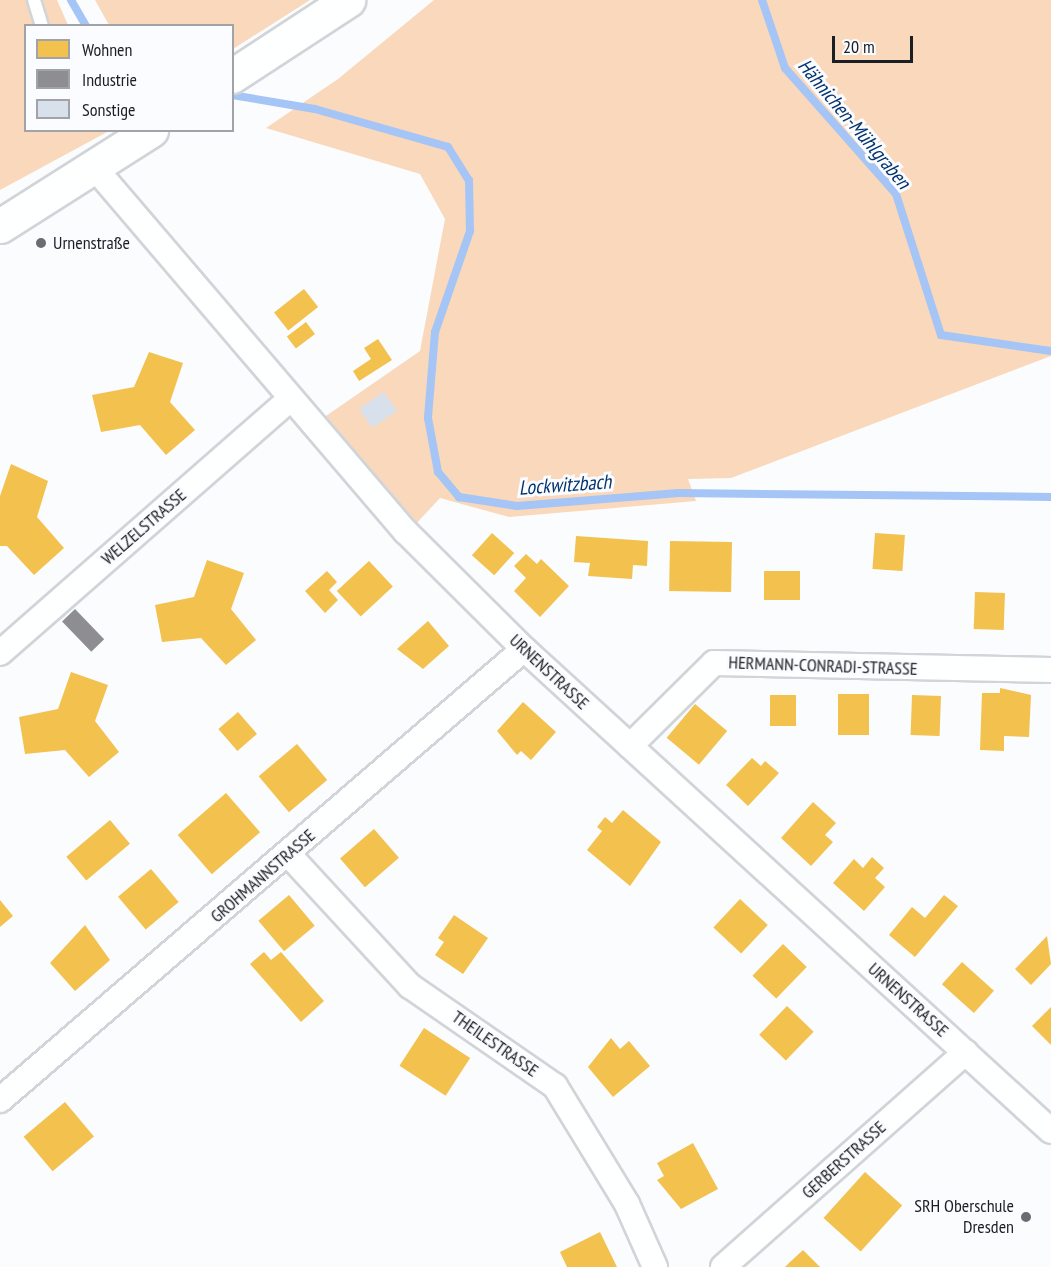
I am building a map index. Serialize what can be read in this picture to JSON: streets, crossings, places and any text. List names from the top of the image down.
{
  "streets": {
    "street": [
      "WELZELSTRASSE",
      "HERMANN-CONRADI-STRASSE",
      "URNENSTRASSE",
      "GROHMANNSTRASSE",
      "THEILESTRASSE",
      "GERBERSTRASSE"
    ]
  },
  "crossings": [
    ["WELZELSTRASSE", "URNENSTRASSE"],
    ["HERMANN-CONRADI-STRASSE", "URNENSTRASSE"],
    ["URNENSTRASSE", "GROHMANNSTRASSE"],
    ["URNENSTRASSE", "GERBERSTRASSE"],
    ["GROHMANNSTRASSE", "THEILESTRASSE"]
  ],
  "water": ["Hähnichen-Mühlgraben", "Lockwitzbach"],
  "places": ["Urnenstraße", "SRH Oberschule Dresden"],
  "legend": ["Wohnen", "Industrie", "Sonstige"],
  "scale_bar": "20 m"
}
